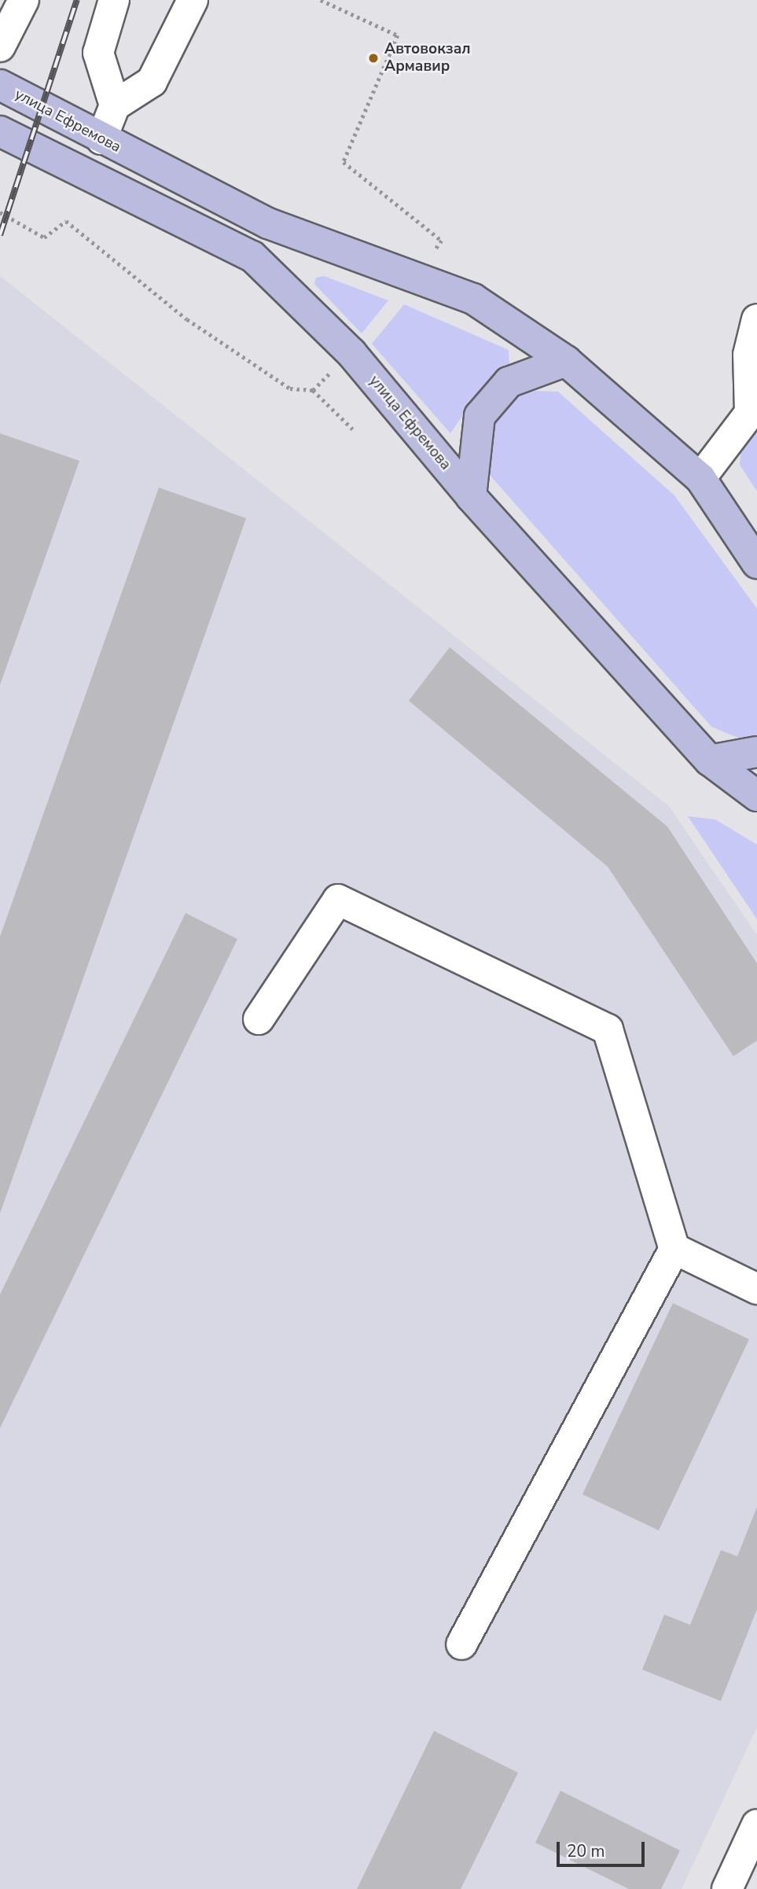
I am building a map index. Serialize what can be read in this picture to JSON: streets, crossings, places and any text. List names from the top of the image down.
{
  "streets": {
    "main road": ["улица Ефремова"]
  },
  "places": ["Автовокзал Армавир"],
  "scale_bar": "20 m"
}
